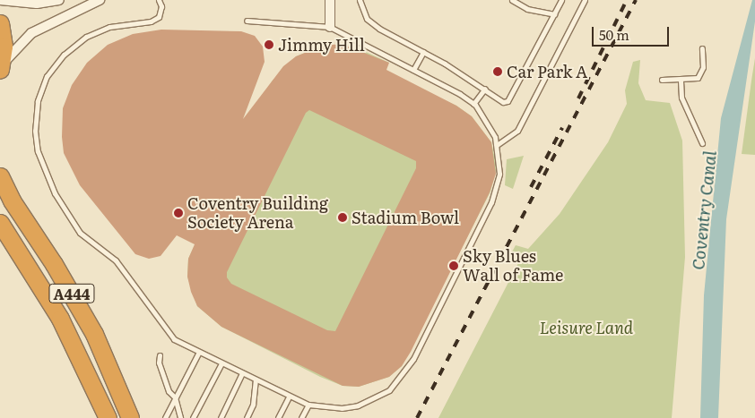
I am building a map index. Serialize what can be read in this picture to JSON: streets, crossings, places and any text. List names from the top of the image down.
{
  "streets": {
    "highway": ["A444"]
  },
  "water": ["Coventry Canal"],
  "parks": ["Leisure Land"],
  "places": [
    "Jimmy Hill",
    "Car Park A",
    "Coventry Building Society Arena",
    "Stadium Bowl",
    "Sky Blues Wall of Fame"
  ],
  "scale_bar": "50 m"
}
